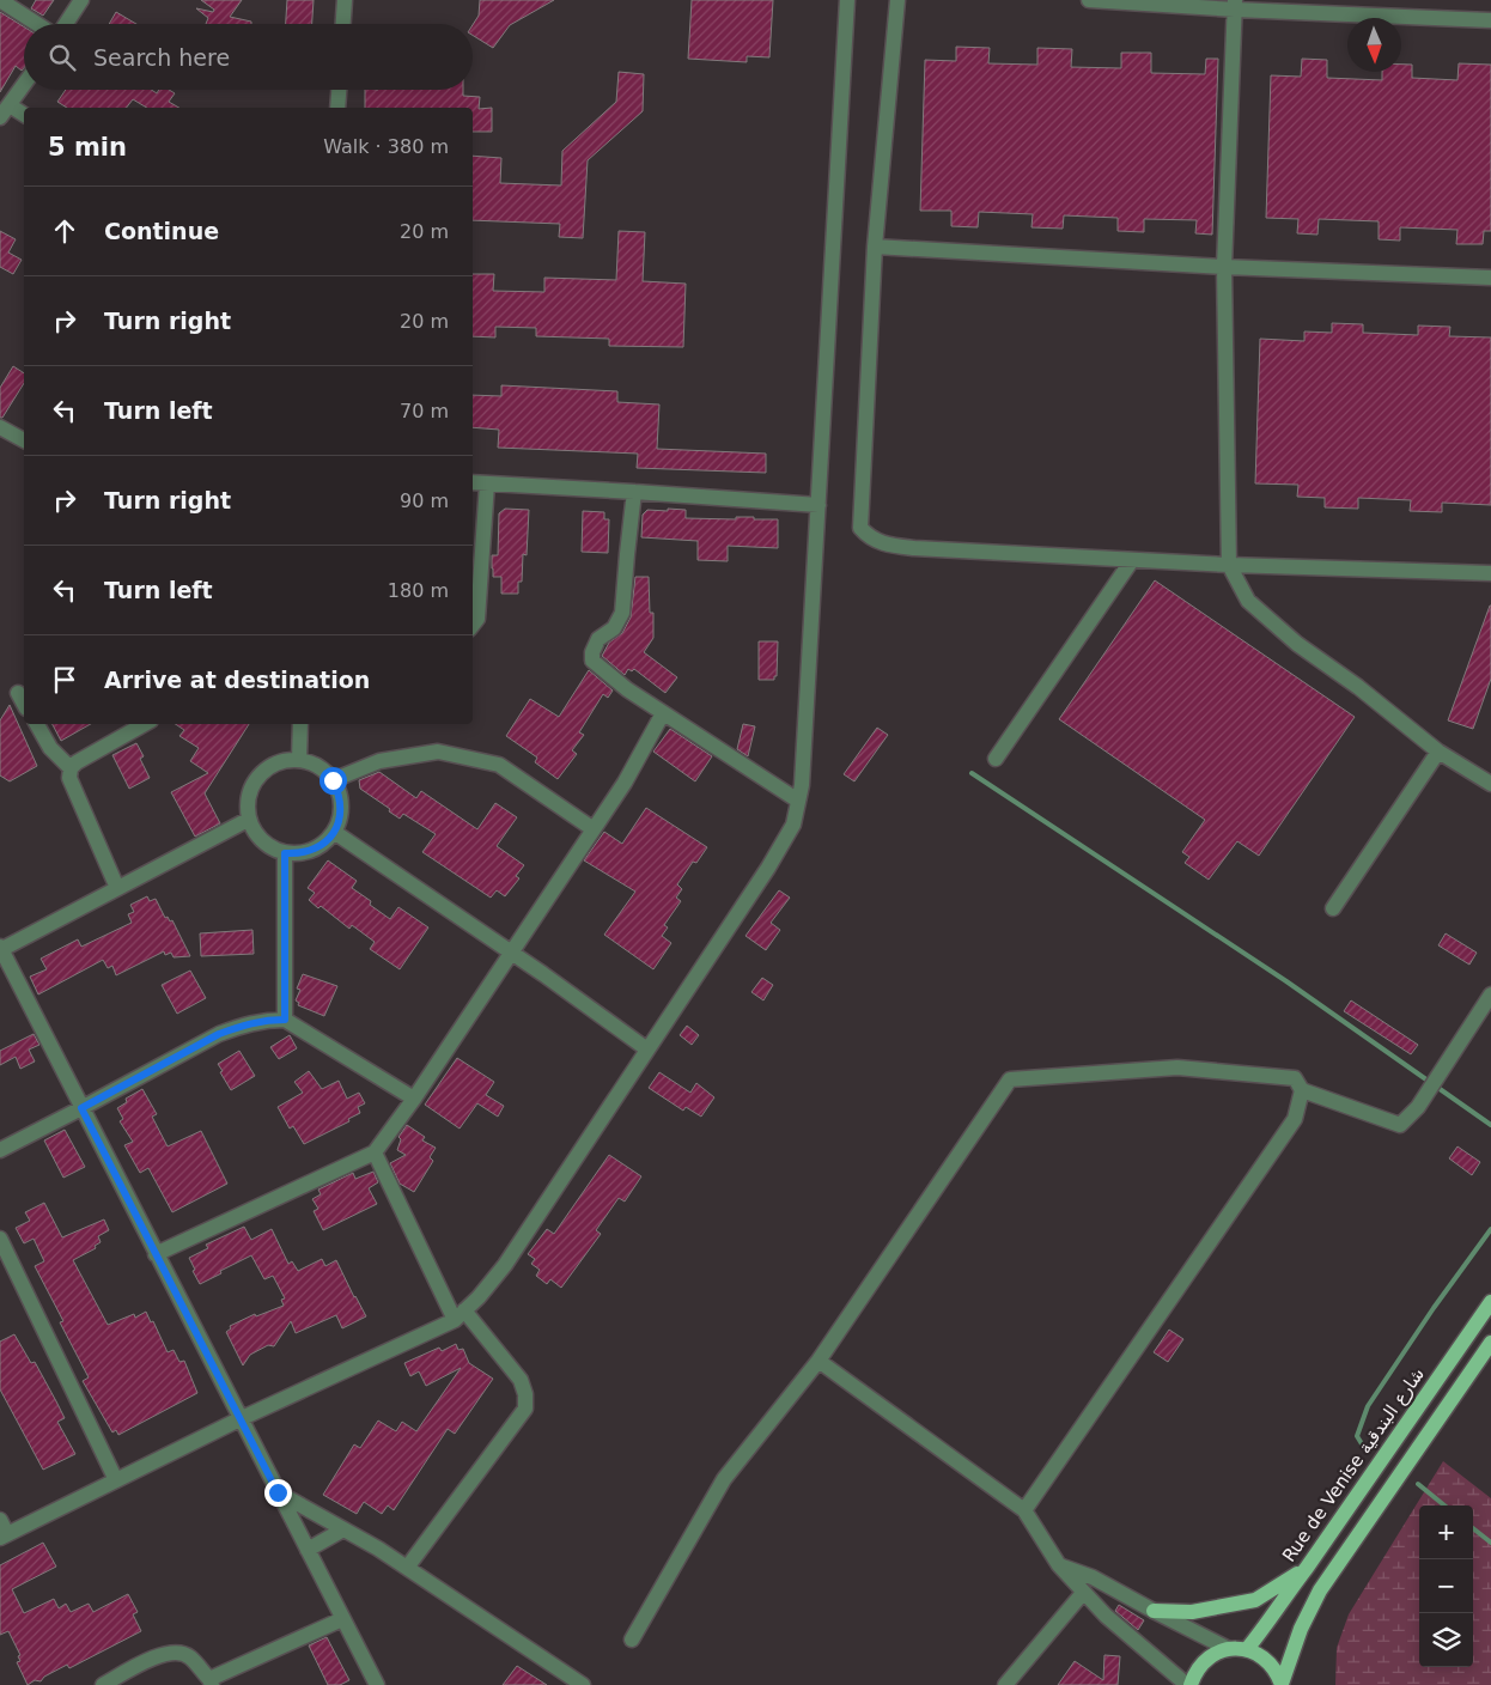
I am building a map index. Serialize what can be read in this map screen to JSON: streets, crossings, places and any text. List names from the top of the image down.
{
  "streets": {
    "main road": ["Rue de Venise شارع البندقية"]
  },
  "north": "bottom",
  "page": {
    "search": "Search here",
    "heading": ["5 min", "Walk · 380 m"],
    "list": [
      ["Continue", "20 m"],
      ["Turn right", "20 m"],
      ["Turn left", "70 m"],
      ["Turn right", "90 m"],
      ["Turn left", "180 m"],
      "Arrive at destination"
    ],
    "map_buttons": ["+", "−"]
  }
}
